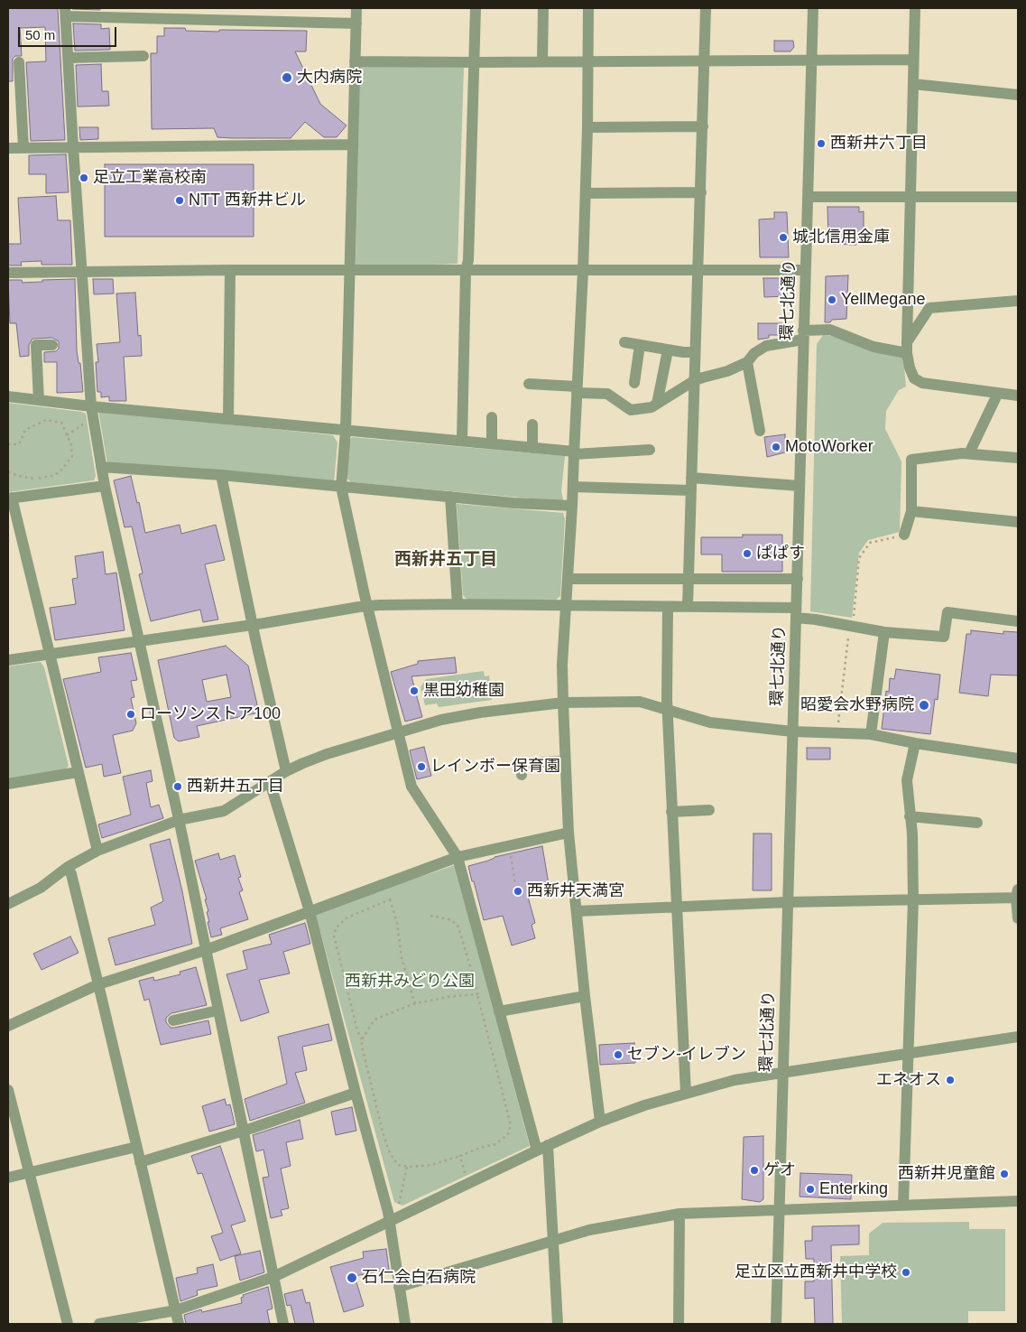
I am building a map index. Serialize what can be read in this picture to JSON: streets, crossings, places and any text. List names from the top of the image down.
{
  "streets": {
    "street": ["環七北通り"]
  },
  "districts": ["西新井五丁目"],
  "parks": ["西新井みどり公園"],
  "places": [
    "大内病院",
    "西新井六丁目",
    "足立工業高校南",
    "NTT 西新井ビル",
    "城北信用金庫",
    "YellMegane",
    "MotoWorker",
    "ぱぱす",
    "黒田幼稚園",
    "昭愛会水野病院",
    "ローソンストア100",
    "レインボー保育園",
    "西新井五丁目",
    "西新井天満宮",
    "セブン-イレブン",
    "エネオス",
    "ゲオ",
    "西新井児童館",
    "Enterking",
    "足立区立西新井中学校",
    "石仁会白石病院"
  ],
  "scale_bar": "50 m"
}
